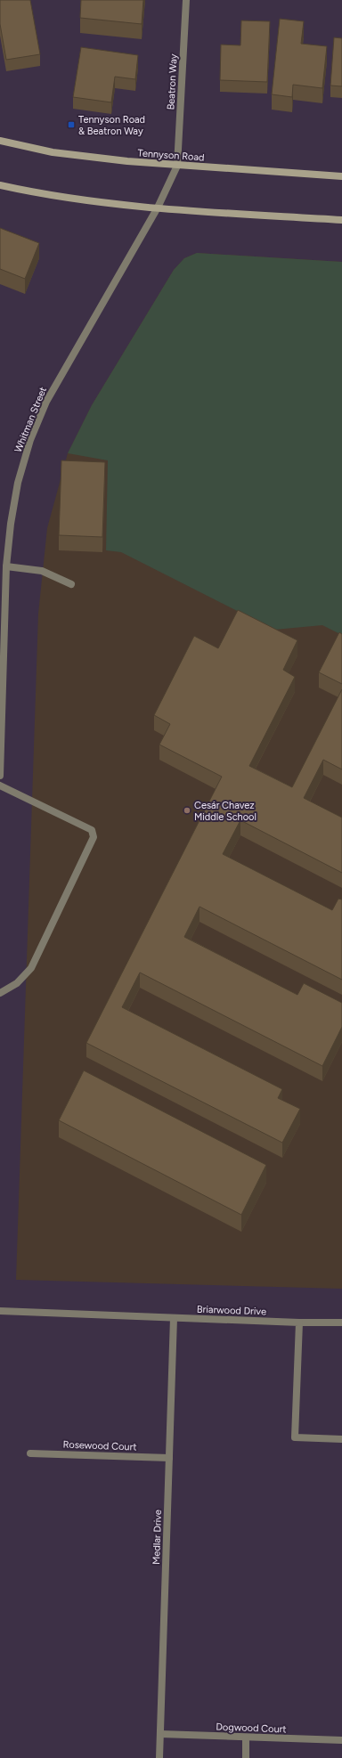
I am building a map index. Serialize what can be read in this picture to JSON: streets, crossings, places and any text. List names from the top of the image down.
{
  "streets": {
    "main road": ["Tennyson Road"],
    "street": [
      "Beatron Way",
      "Whitman Street",
      "Briarwood Drive",
      "Rosewood Court",
      "Medlar Drive",
      "Dogwood Court"
    ]
  },
  "crossings": [
    ["Beatron Way", "Tennyson Road"],
    ["Beatron Way", "Whitman Street"],
    ["Tennyson Road", "Whitman Street"],
    ["Briarwood Drive", "Medlar Drive"],
    ["Rosewood Court", "Medlar Drive"],
    ["Medlar Drive", "Dogwood Court"]
  ],
  "places": {
    "transit": ["Tennyson Road & Beatron Way"],
    "other": ["Cesár Chavez Middle School"]
  }
}
